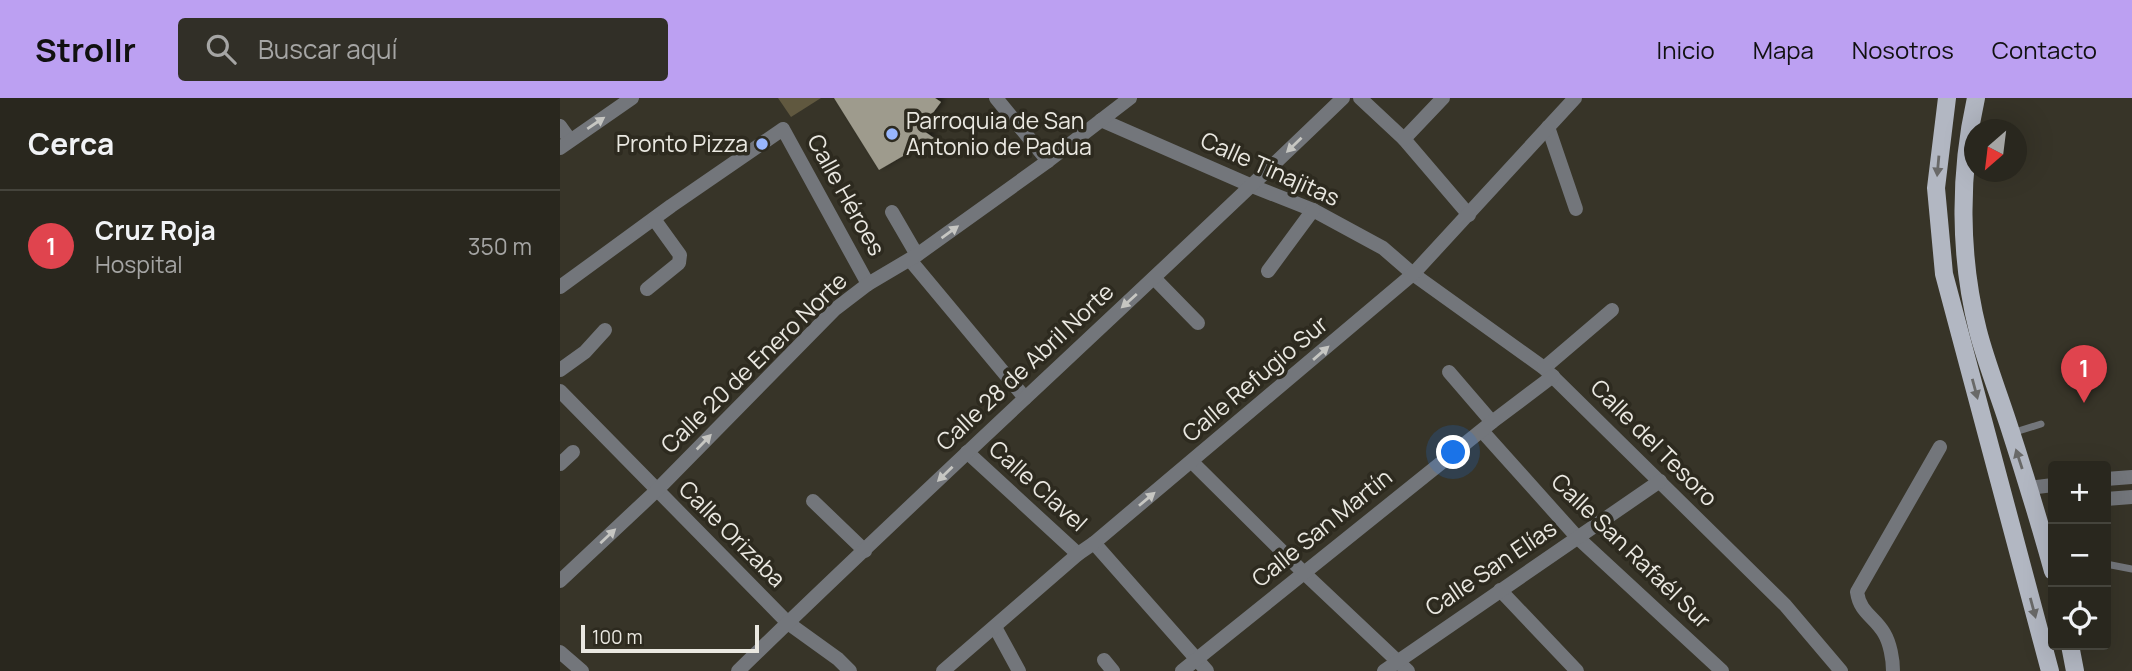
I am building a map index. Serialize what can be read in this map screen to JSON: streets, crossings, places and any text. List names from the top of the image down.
{
  "streets": {
    "street": [
      "Calle Tinajitas",
      "Calle Héroes",
      "Calle 20 de Enero Norte",
      "Calle 28 de Abril Norte",
      "Calle Refugio Sur",
      "Calle del Tesoro",
      "Calle Clavel",
      "Calle San Martín",
      "Calle Orizaba",
      "Calle San Rafaél Sur",
      "Calle San Elías"
    ]
  },
  "crossings": [
    ["Calle Tinajitas", "Calle 20 de Enero Norte"],
    ["Calle Tinajitas", "Calle 28 de Abril Norte"],
    ["Calle Tinajitas", "Calle Refugio Sur"],
    ["Calle Tinajitas", "Calle del Tesoro"],
    ["Calle Héroes", "Calle 20 de Enero Norte"],
    ["Calle 20 de Enero Norte", "Calle Orizaba"],
    ["Calle 28 de Abril Norte", "Calle Clavel"],
    ["Calle 28 de Abril Norte", "Calle Orizaba"],
    ["Calle Refugio Sur", "Calle del Tesoro"],
    ["Calle Refugio Sur", "Calle Clavel"],
    ["Calle del Tesoro", "Calle San Martín"],
    ["Calle del Tesoro", "Calle San Elías"],
    ["Calle San Martín", "Calle San Rafaél Sur"],
    ["Calle San Rafaél Sur", "Calle San Elías"]
  ],
  "one_way": ["Calle 20 de Enero Norte", "Calle 28 de Abril Norte", "Calle Refugio Sur"],
  "places": ["Parroquia de San Antonio de Padua", "Pronto Pizza"],
  "scale_bar": "100 m",
  "north": "bottom left",
  "page": {
    "header": "Strollr",
    "search": "Buscar aquí",
    "nav": [
      "Inicio",
      "Mapa",
      "Nosotros",
      "Contacto"
    ],
    "heading": "Cerca",
    "list": [
      {
        "mark": "1",
        "name": "Cruz Roja",
        "note": "Hospital",
        "value": "350 m"
      }
    ],
    "pins": "1",
    "map_buttons": ["+", "−"],
    "scale": "100 m"
  }
}
